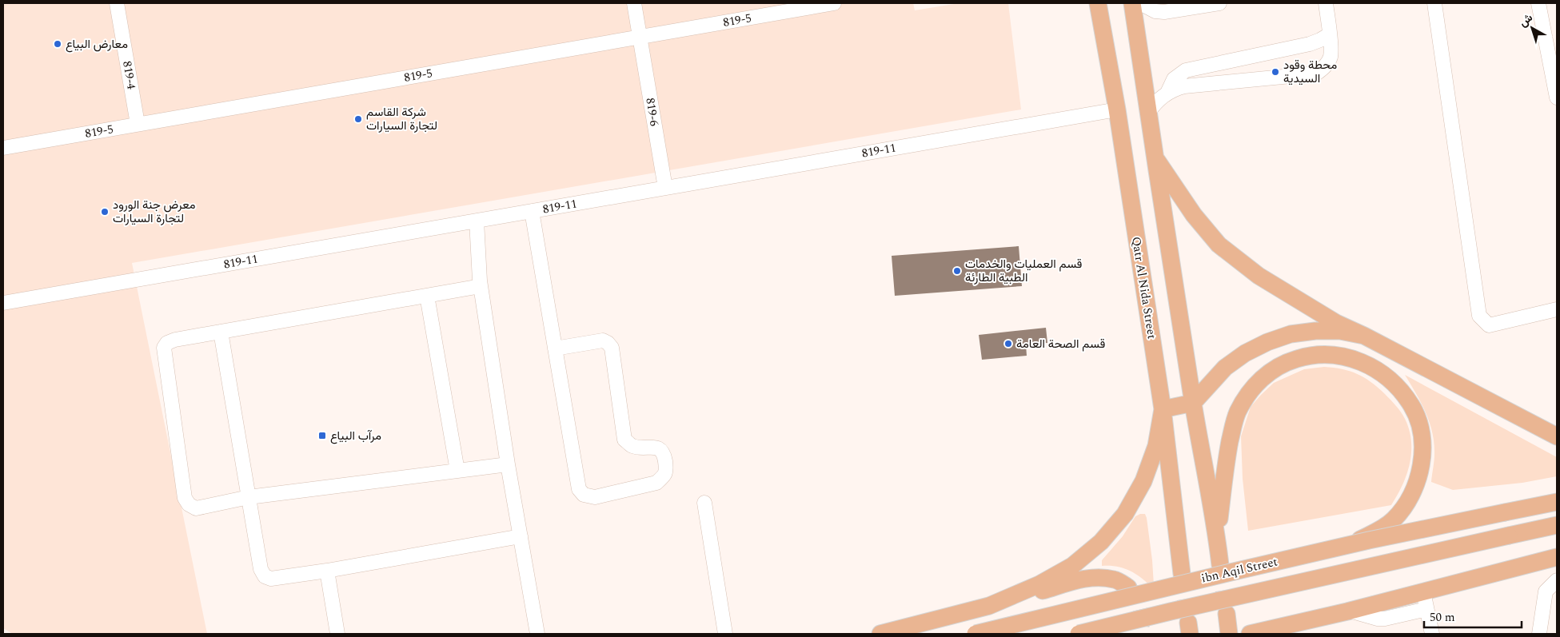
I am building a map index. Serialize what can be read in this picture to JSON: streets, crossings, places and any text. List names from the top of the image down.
{
  "streets": {
    "main road": ["Qatr Al Nida Street", "ibn Aqil Street"],
    "street": [
      "819-5",
      "819-4",
      "819-6",
      "819-11"
    ]
  },
  "crossings": [
    ["819-5", "819-4"],
    ["819-5", "819-6"],
    ["819-6", "819-11"],
    ["819-11", "Qatr Al Nida Street"]
  ],
  "places": {
    "other": [
      "معارض البياع",
      "محطة وقود السيدية",
      "شركة القاسم لتجارة السيارات",
      "معرض جنة الورود لتجارة السيارات",
      "قسم العمليات والخدمات الطبية الطارئة",
      "قسم الصحة العامة"
    ],
    "transit": ["مرآب البياع"]
  },
  "scale_bar": "50 m",
  "north": "top left"
}
